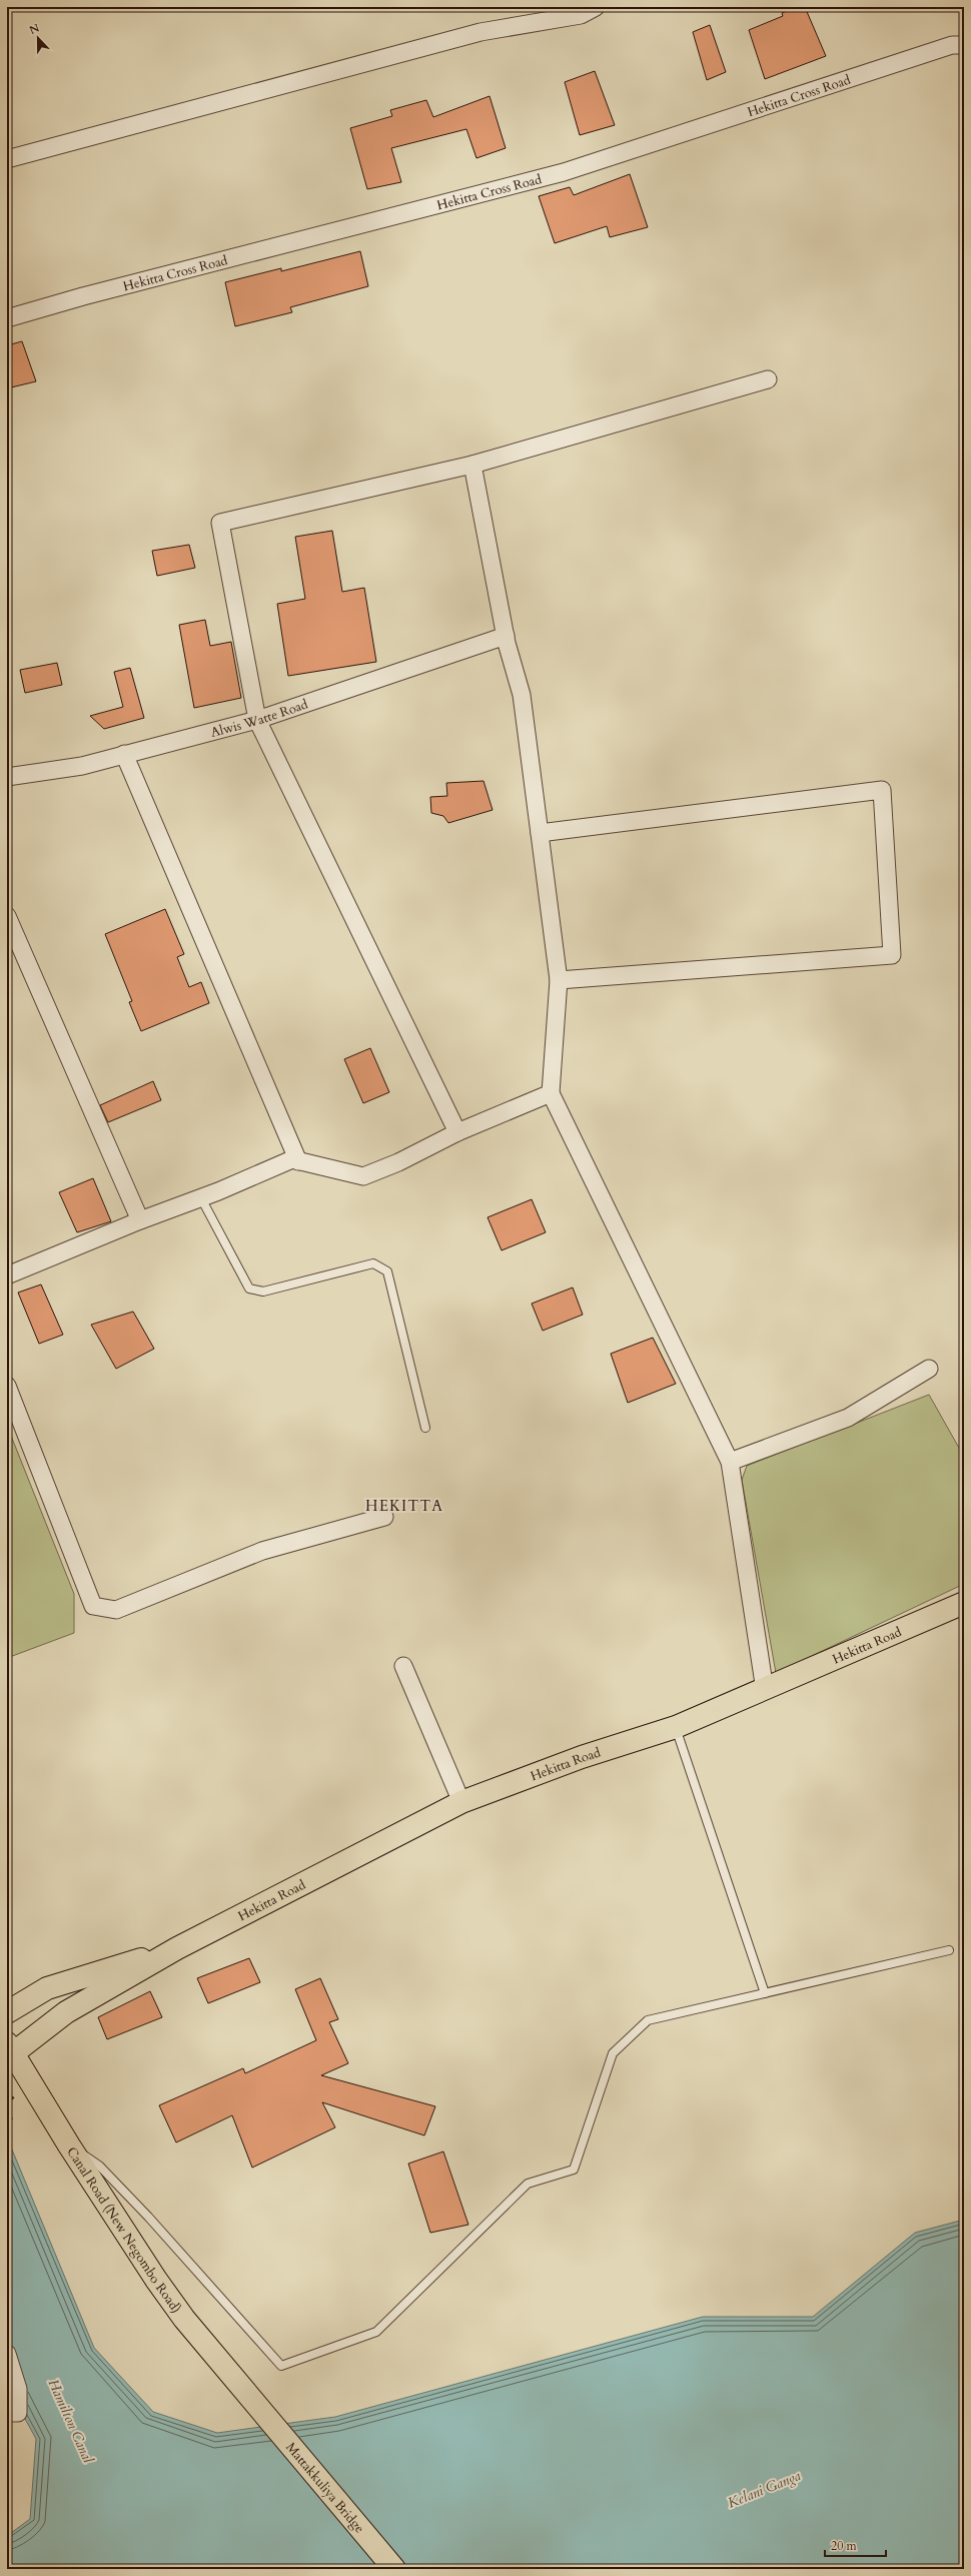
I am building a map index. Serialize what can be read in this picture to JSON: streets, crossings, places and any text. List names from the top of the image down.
{
  "streets": {
    "main road": ["Hekitta Road", "Canal Road (New Negombo Road)", "Mattakkuliya Bridge"],
    "street": ["Hekitta Cross Road", "Alwis Watte Road"]
  },
  "crossings": [
    ["Hekitta Road", "Canal Road (New Negombo Road)"],
    ["Canal Road (New Negombo Road)", "Mattakkuliya Bridge"]
  ],
  "districts": ["HEKITTA"],
  "water": ["Hamilton Canal", "Kelani Ganga"],
  "scale_bar": "20 m",
  "north": "top"
}
